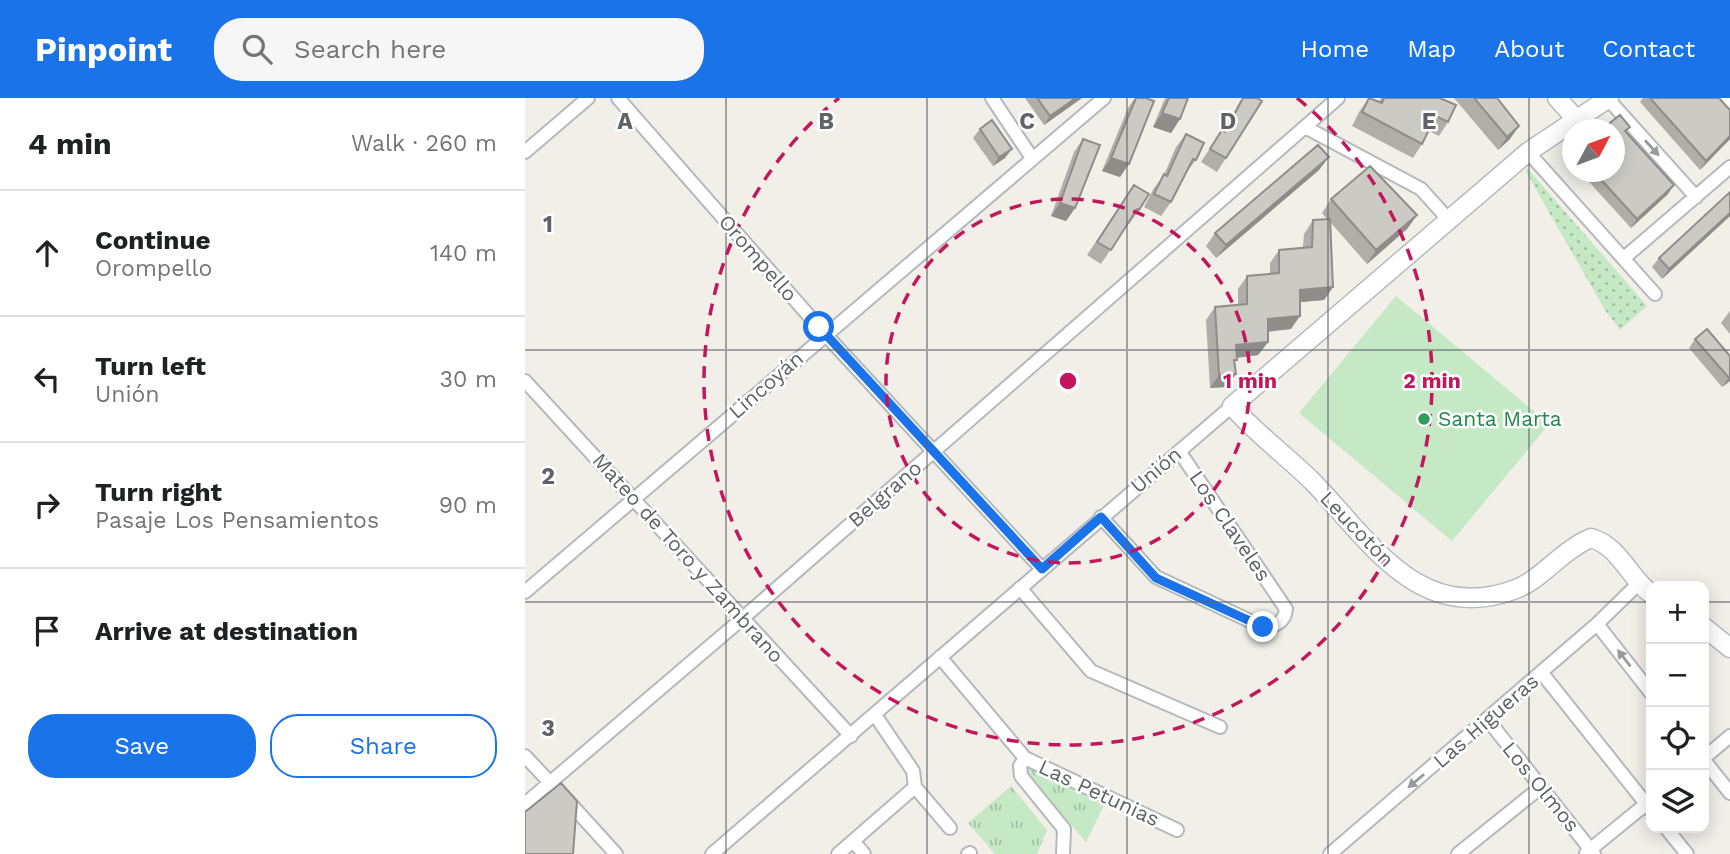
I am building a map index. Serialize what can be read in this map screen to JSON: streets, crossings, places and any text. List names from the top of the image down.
{
  "streets": {
    "street": [
      "Orompello",
      "Lincoyán",
      "Unión",
      "Belgrano",
      "Los Claveles",
      "Leucotón",
      "Mateo de Toro y Zambrano",
      "Las Higueras",
      "Los Olmos",
      "Las Petunias"
    ]
  },
  "crossings": [
    ["Orompello", "Lincoyán"],
    ["Orompello", "Unión"],
    ["Orompello", "Belgrano"],
    ["Lincoyán", "Mateo de Toro y Zambrano"],
    ["Unión", "Los Claveles"],
    ["Unión", "Leucotón"],
    ["Unión", "Mateo de Toro y Zambrano"],
    ["Unión", "Las Petunias"],
    ["Belgrano", "Mateo de Toro y Zambrano"],
    ["Leucotón", "Las Higueras"],
    ["Las Higueras", "Los Olmos"]
  ],
  "places": ["Santa Marta"],
  "north": "top right",
  "page": {
    "header": "Pinpoint",
    "search": "Search here",
    "nav": [
      "Home",
      "Map",
      "About",
      "Contact"
    ],
    "heading": ["4 min", "Walk · 260 m"],
    "list": [
      ["Continue", "Orompello", "140 m"],
      ["Turn left", "Unión", "30 m"],
      ["Turn right", "Pasaje Los Pensamientos", "90 m"],
      "Arrive at destination"
    ],
    "map_buttons": ["+", "−"],
    "buttons": ["Save", "Share"]
  },
  "grid": {
    "columns": [
      "A",
      "B",
      "C",
      "D",
      "E"
    ],
    "rows": ["1", "2", "3"]
  },
  "rings": ["1 min", "2 min"]
}
